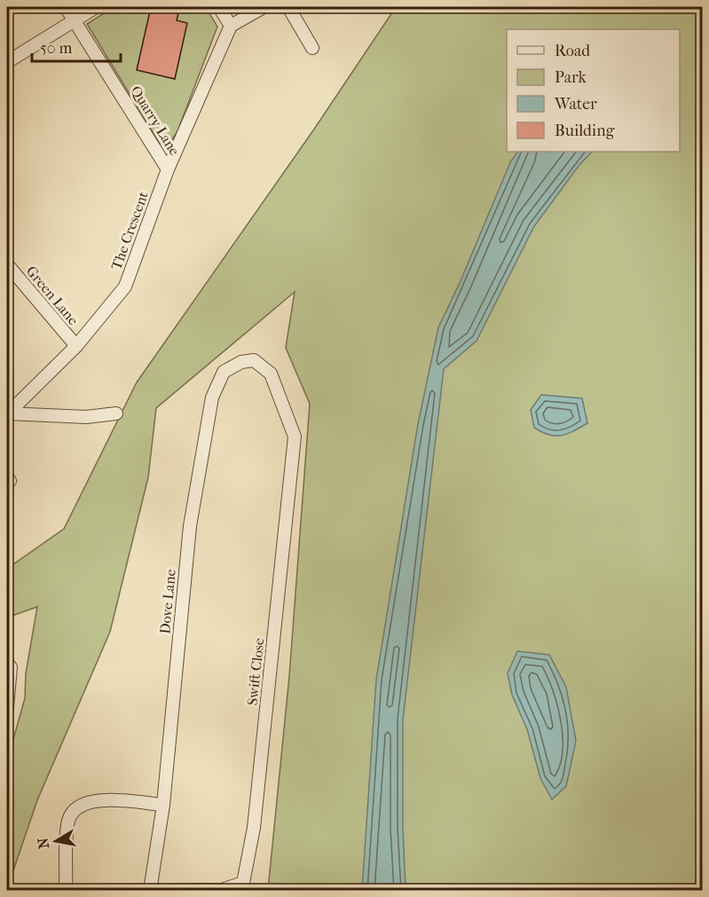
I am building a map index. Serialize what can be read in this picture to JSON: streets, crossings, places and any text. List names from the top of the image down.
{
  "streets": {
    "street": [
      "Quarry Lane",
      "The Crescent",
      "Green Lane",
      "Dove Lane",
      "Swift Close"
    ]
  },
  "crossings": [
    ["Quarry Lane", "The Crescent"],
    ["The Crescent", "Green Lane"],
    ["Dove Lane", "Swift Close"]
  ],
  "legend": [
    "Road",
    "Park",
    "Water",
    "Building"
  ],
  "scale_bar": "50 m",
  "north": "left"
}
